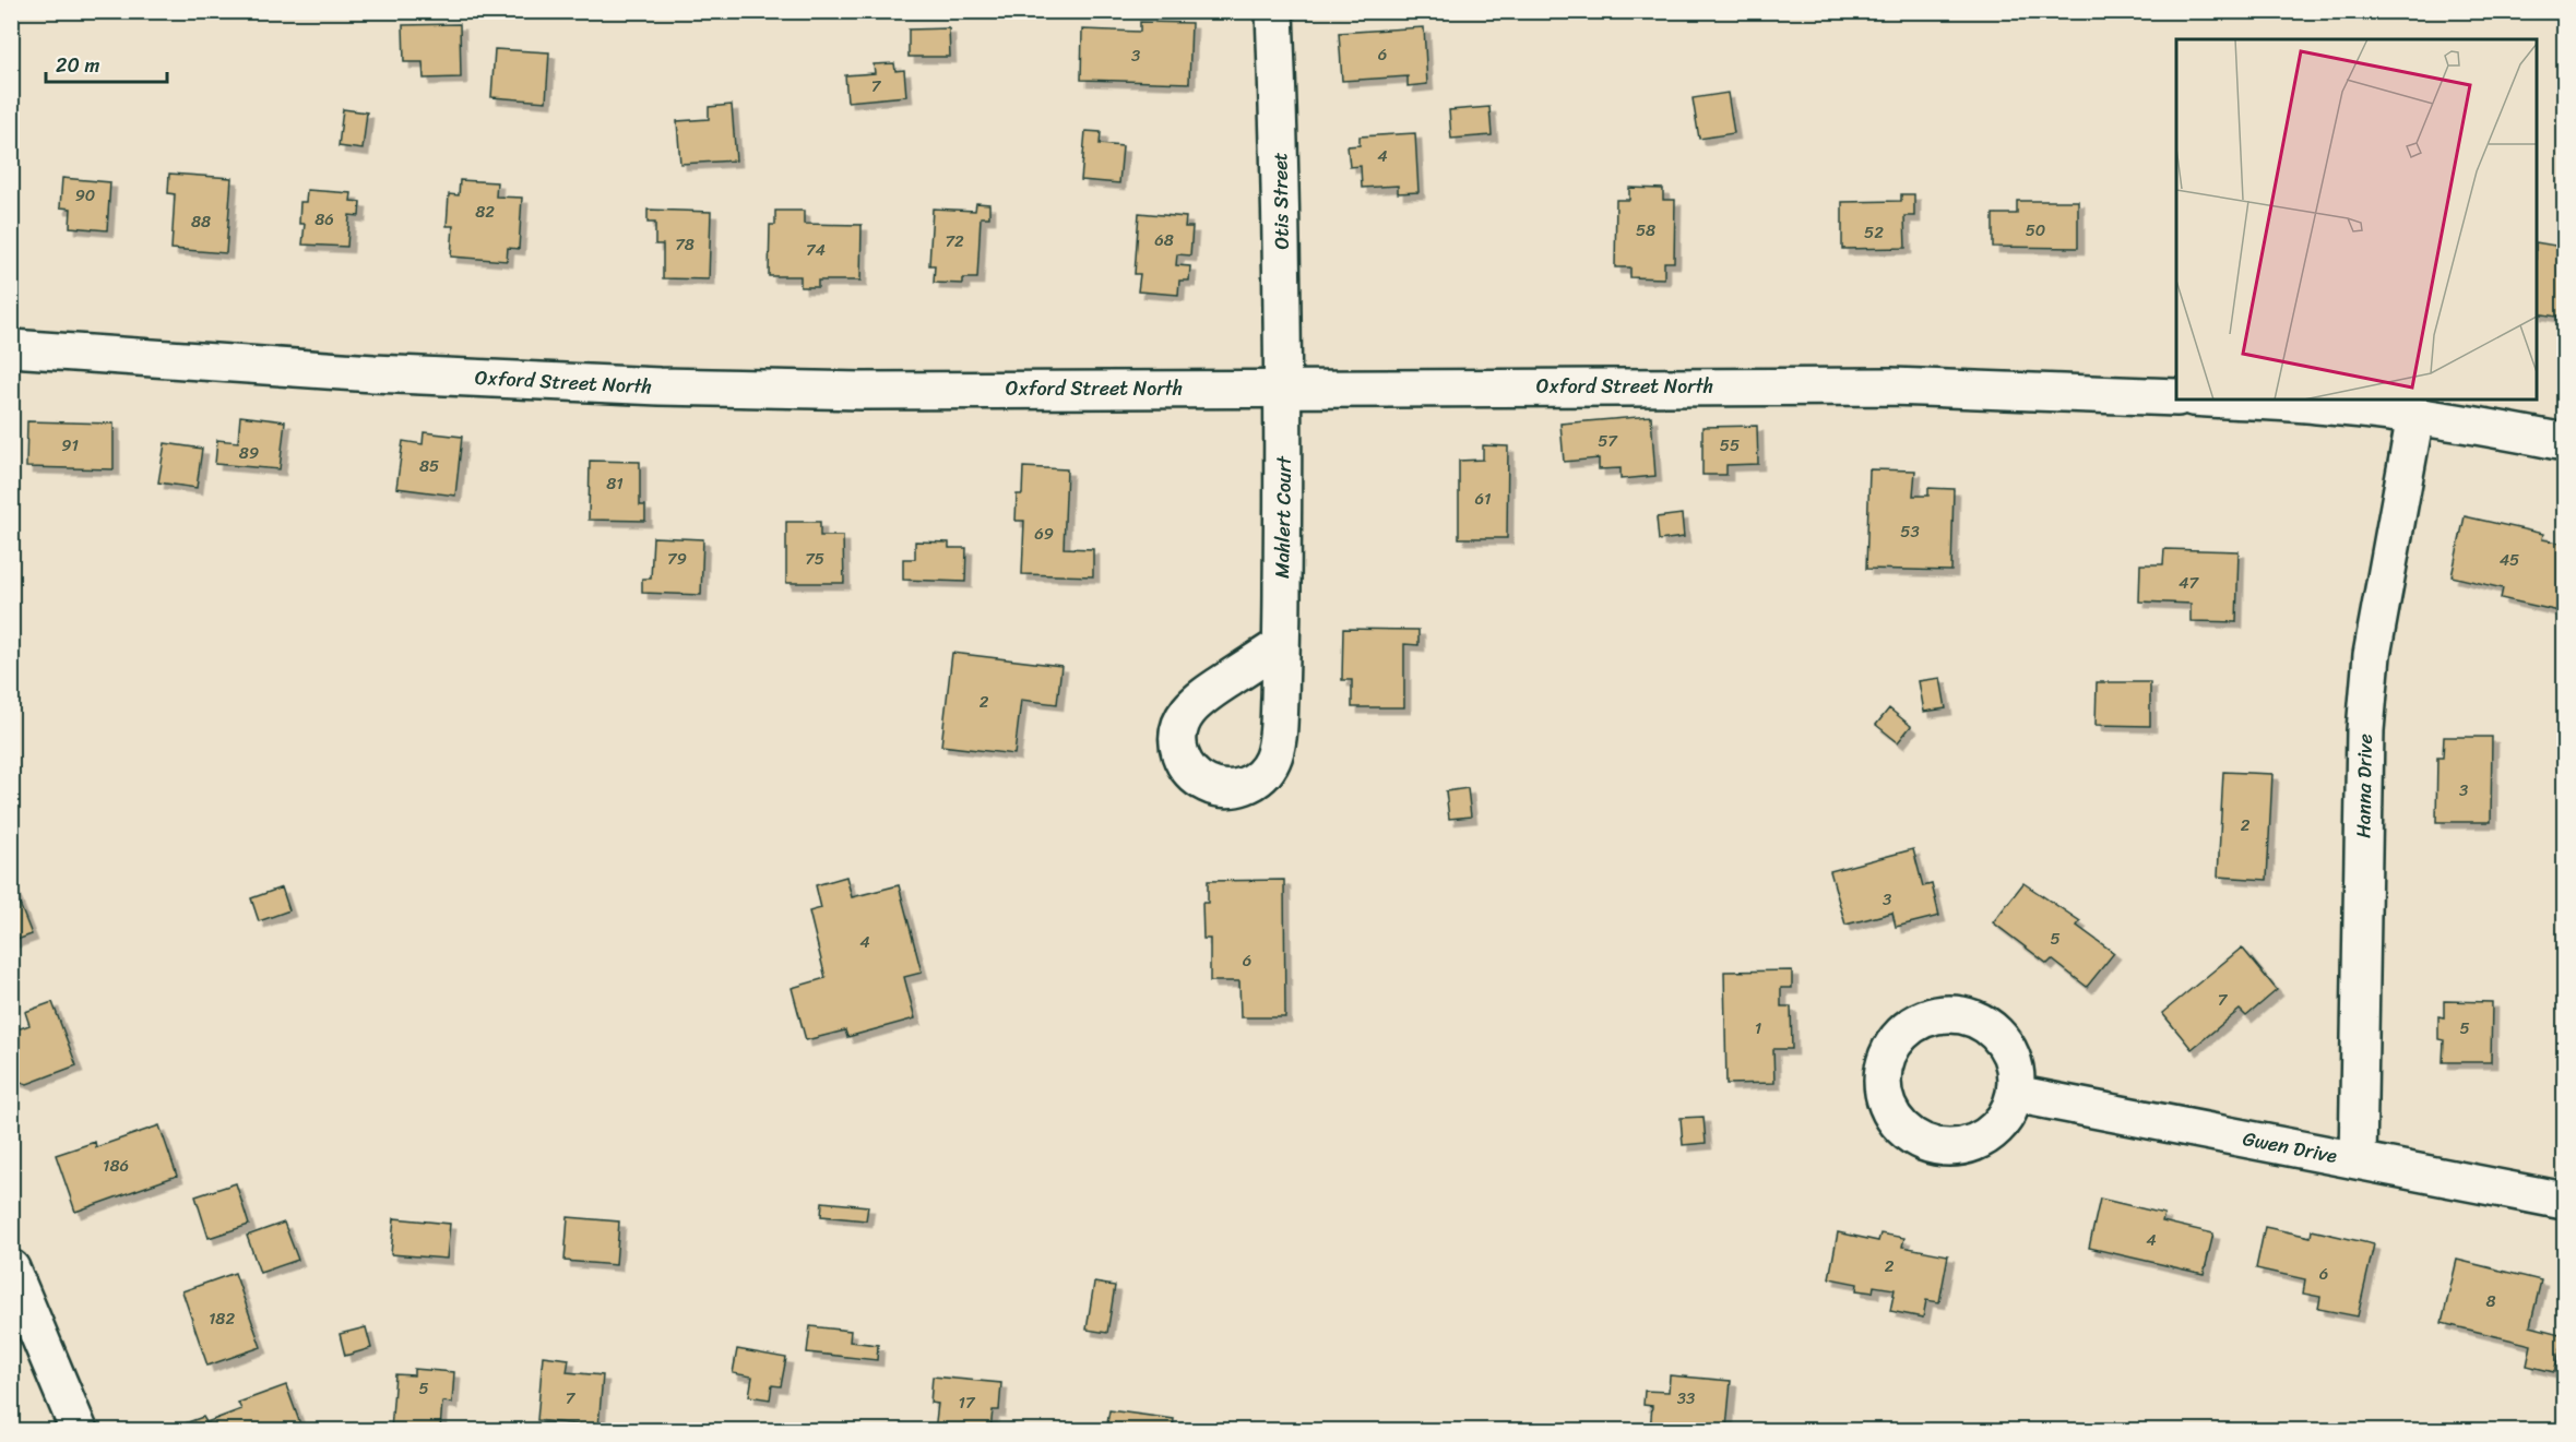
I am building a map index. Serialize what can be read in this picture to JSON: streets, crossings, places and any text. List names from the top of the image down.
{
  "streets": {
    "street": [
      "Otis Street",
      "Oxford Street North",
      "Mahlert Court",
      "Hanna Drive",
      "Gwen Drive"
    ]
  },
  "crossings": [
    ["Otis Street", "Oxford Street North"],
    ["Otis Street", "Mahlert Court"],
    ["Oxford Street North", "Mahlert Court"],
    ["Hanna Drive", "Gwen Drive"]
  ],
  "house_numbers": [
    "6",
    "3",
    "7",
    "4",
    "90",
    "82",
    "86",
    "88",
    "58",
    "50",
    "52",
    "68",
    "72",
    "78",
    "74",
    "57",
    "91",
    "55",
    "89",
    "85",
    "81",
    "61",
    "53",
    "69",
    "79",
    "75",
    "45",
    "47",
    "2",
    "3",
    "2",
    "3",
    "5",
    "4",
    "6",
    "7",
    "1",
    "5",
    "186",
    "4",
    "2",
    "6",
    "8",
    "182",
    "5",
    "7",
    "33",
    "17"
  ],
  "scale_bar": "20 m"
}
